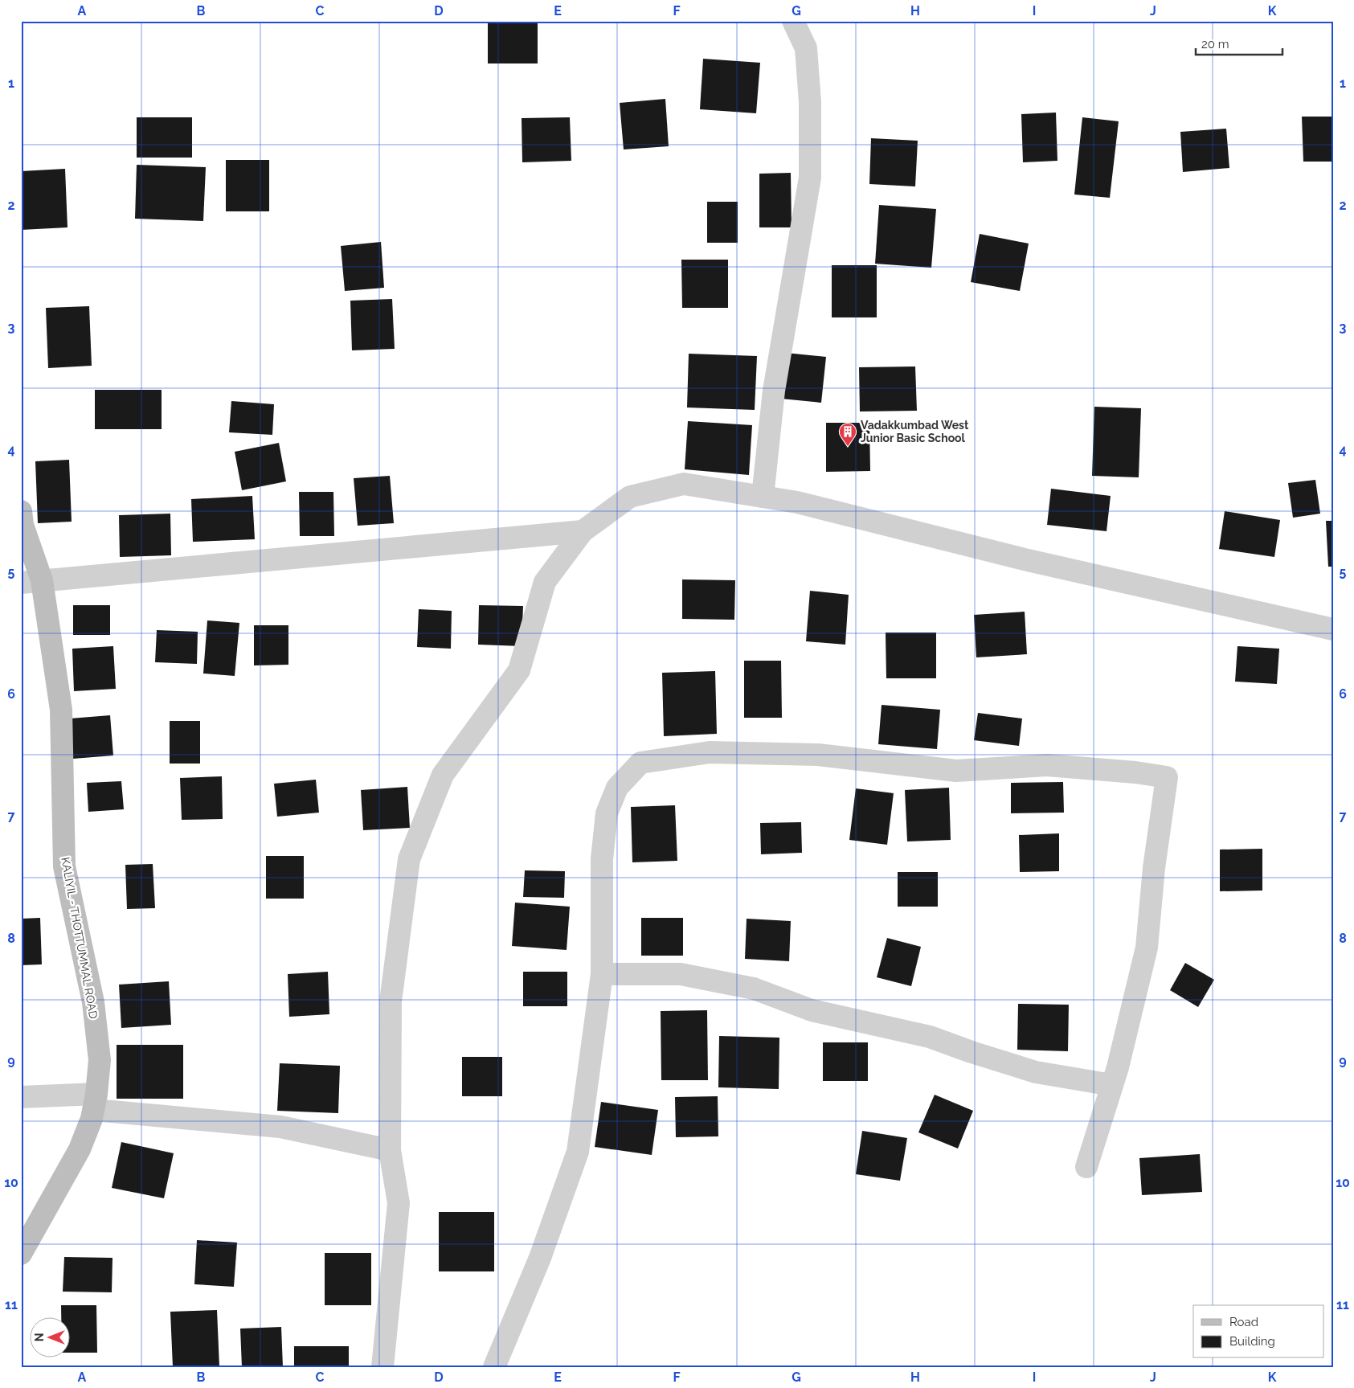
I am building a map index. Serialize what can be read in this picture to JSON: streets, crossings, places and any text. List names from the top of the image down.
{
  "streets": {
    "main road": ["KALIYIL - THOTTUMMAL ROAD"]
  },
  "places": {
    "building": ["Vadakkumbad West Junior Basic School"]
  },
  "legend": ["Road", "Building"],
  "scale_bar": "20 m",
  "north": "left",
  "grid": {
    "columns": [
      "A",
      "B",
      "C",
      "D",
      "E",
      "F",
      "G",
      "H",
      "I",
      "J",
      "K"
    ],
    "rows": [
      "1",
      "2",
      "3",
      "4",
      "5",
      "6",
      "7",
      "8",
      "9",
      "10",
      "11"
    ]
  }
}
